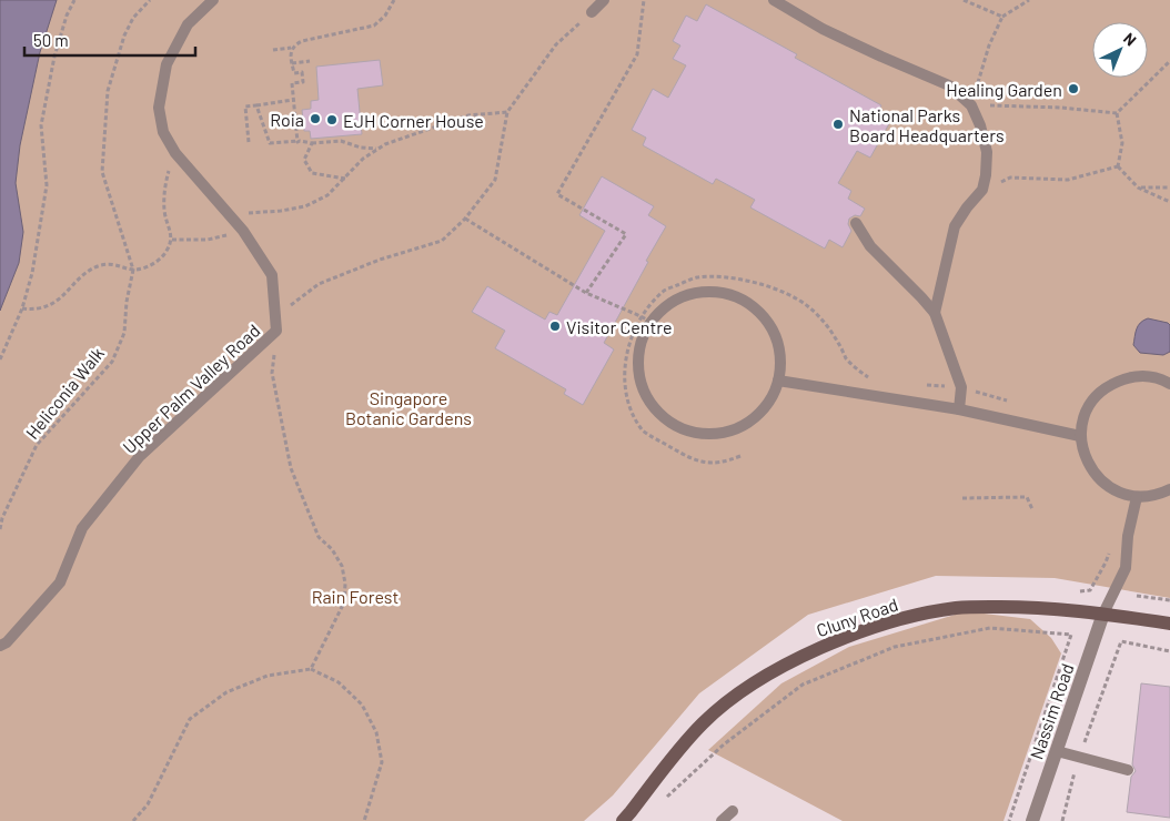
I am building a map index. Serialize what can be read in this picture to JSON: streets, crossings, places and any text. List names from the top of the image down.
{
  "streets": {
    "street": ["Cluny Road", "Nassim Road"],
    "lane": ["Upper Palm Valley Road"],
    "path": ["Heliconia Walk"]
  },
  "crossings": [
    ["Cluny Road", "Nassim Road"]
  ],
  "parks": ["Singapore Botanic Gardens", "Rain Forest"],
  "places": [
    "Healing Garden",
    "Roia",
    "EJH Corner House",
    "National Parks Board Headquarters",
    "Visitor Centre"
  ],
  "scale_bar": "50 m",
  "north": "top right"
}
